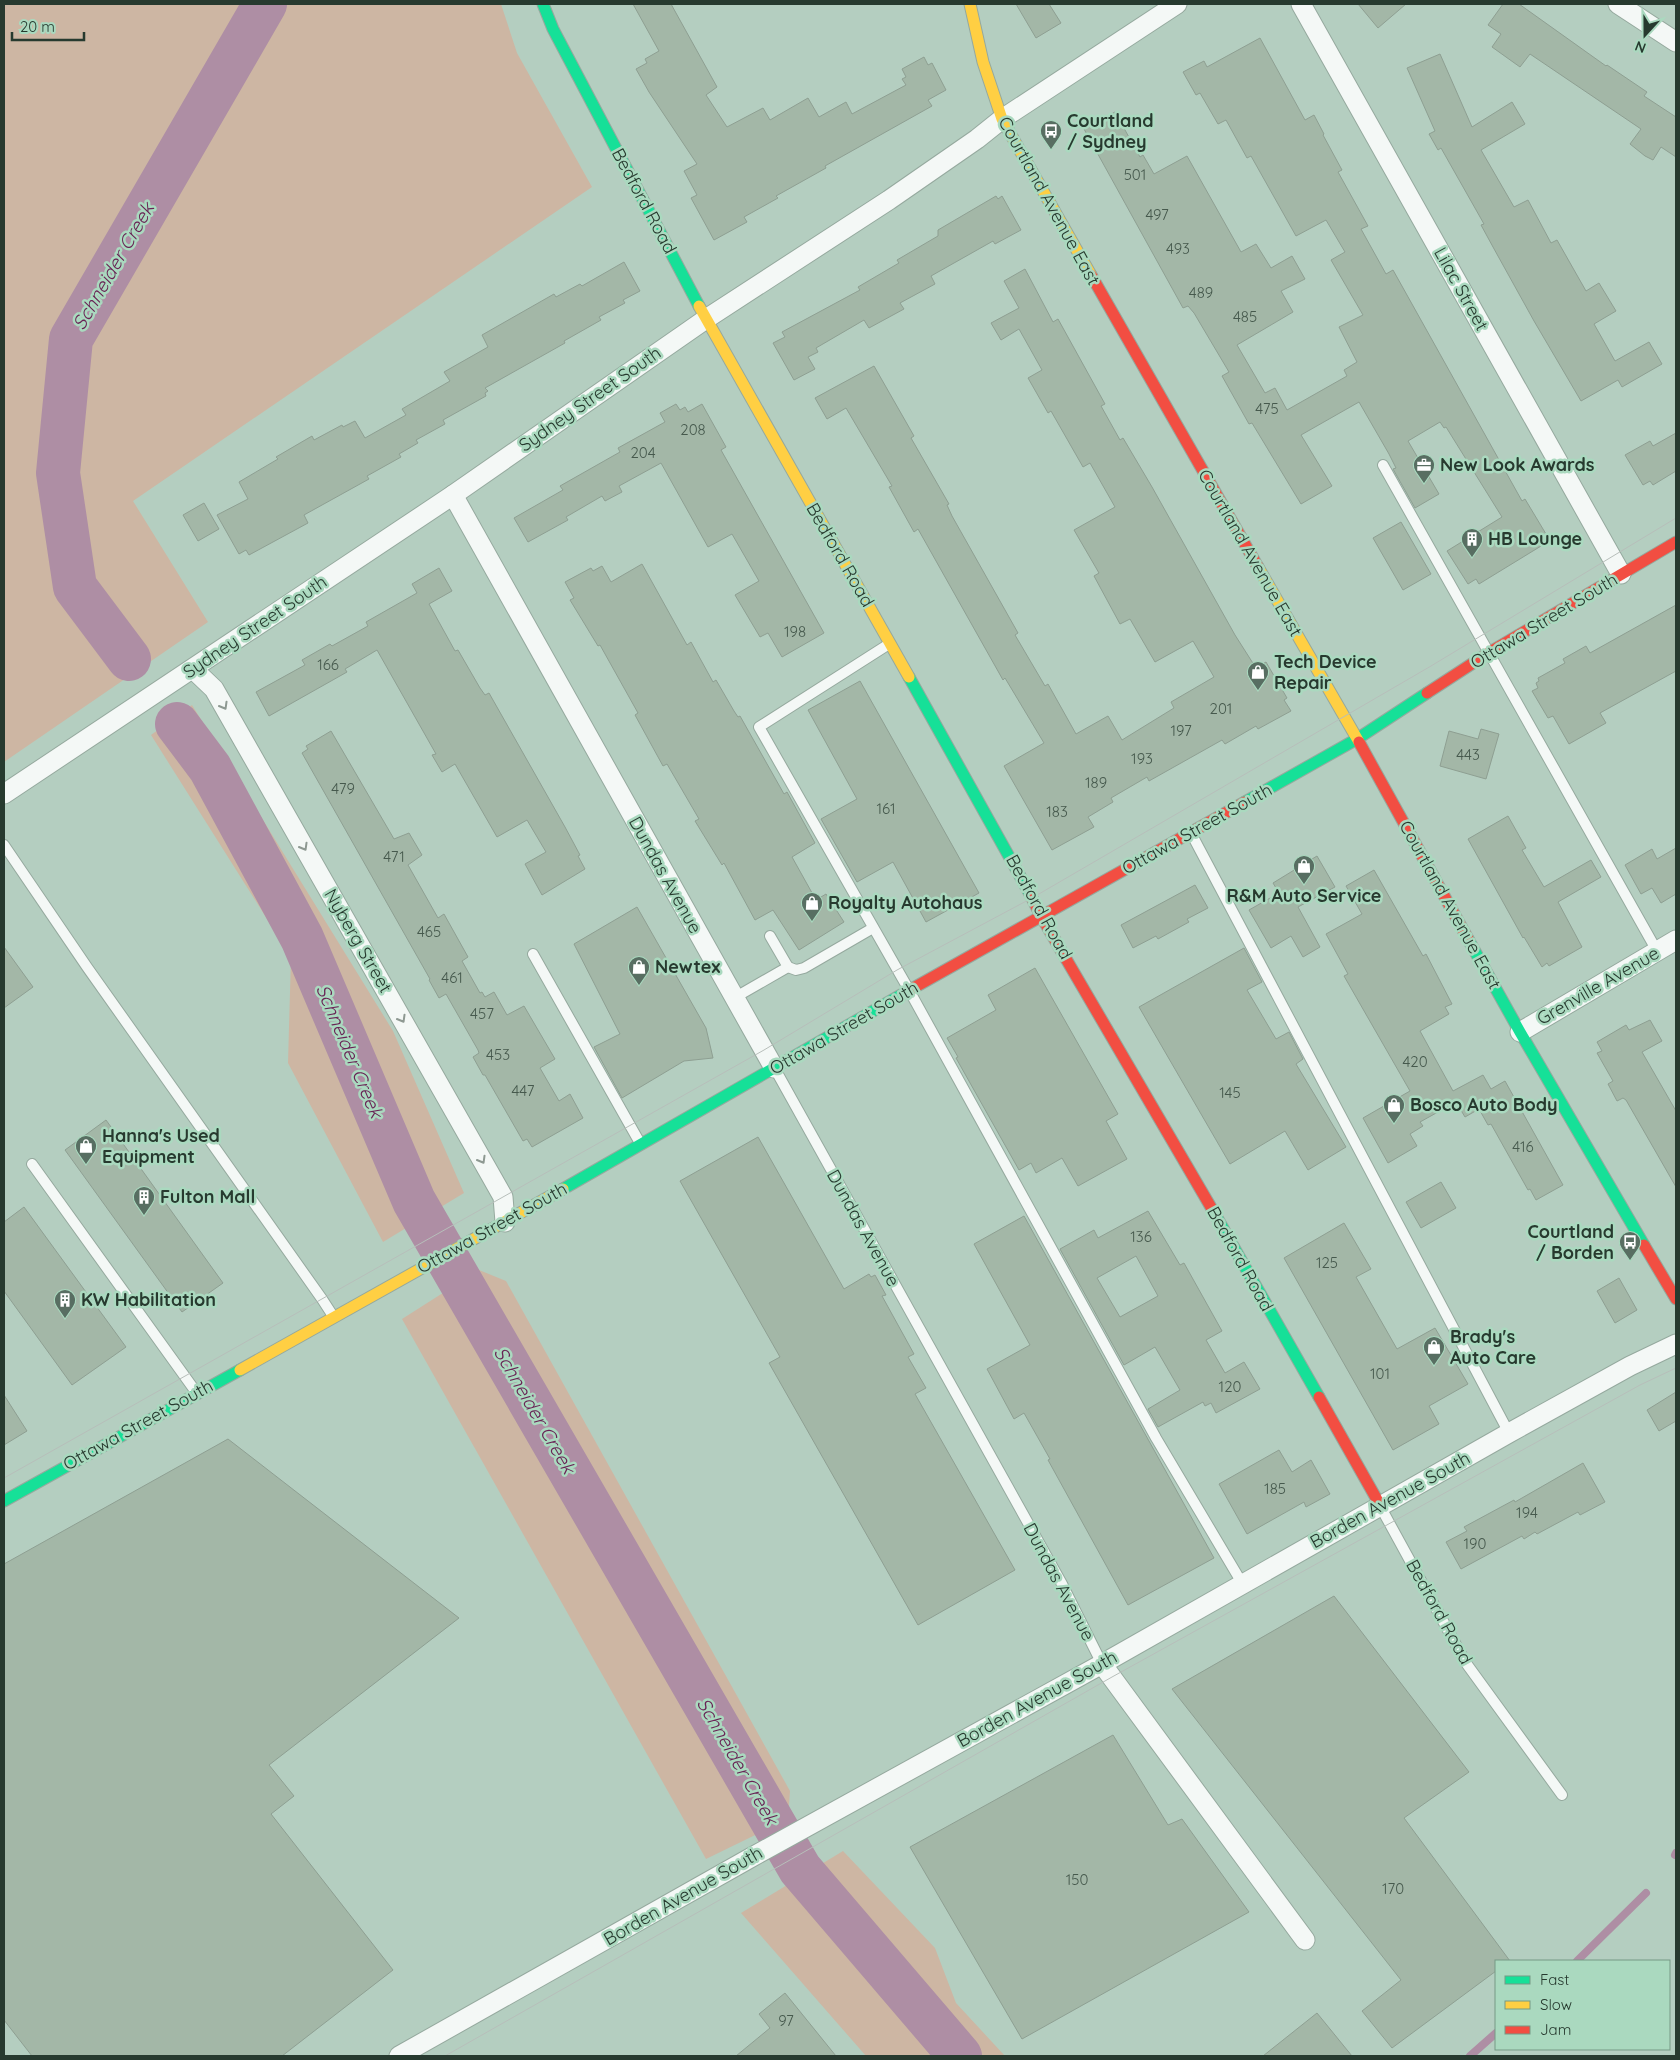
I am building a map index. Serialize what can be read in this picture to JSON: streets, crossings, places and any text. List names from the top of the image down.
{
  "streets": {
    "main road": ["Bedford Road", "Courtland Avenue East", "Ottawa Street South"],
    "street": [
      "Lilac Street",
      "Sydney Street South",
      "Dundas Avenue",
      "Nyberg Street",
      "Grenville Avenue",
      "Borden Avenue South"
    ]
  },
  "crossings": [
    ["Bedford Road", "Sydney Street South"],
    ["Bedford Road", "Ottawa Street South"],
    ["Bedford Road", "Borden Avenue South"],
    ["Courtland Avenue East", "Sydney Street South"],
    ["Courtland Avenue East", "Ottawa Street South"],
    ["Courtland Avenue East", "Grenville Avenue"],
    ["Lilac Street", "Ottawa Street South"],
    ["Sydney Street South", "Dundas Avenue"],
    ["Sydney Street South", "Nyberg Street"],
    ["Ottawa Street South", "Dundas Avenue"],
    ["Ottawa Street South", "Nyberg Street"],
    ["Dundas Avenue", "Borden Avenue South"]
  ],
  "one_way": ["Nyberg Street"],
  "water": ["Schneider Creek"],
  "places": {
    "bus stop": ["Courtland / Sydney", "Courtland / Borden"],
    "office": ["New Look Awards"],
    "building": ["HB Lounge", "Fulton Mall", "KW Habilitation"],
    "shop": [
      "Tech Device Repair",
      "R&M Auto Service",
      "Royalty Autohaus",
      "Newtex",
      "Bosco Auto Body",
      "Hanna's Used Equipment",
      "Brady's Auto Care"
    ]
  },
  "house_numbers": [
    "501",
    "497",
    "493",
    "489",
    "485",
    "475",
    "208",
    "204",
    "198",
    "166",
    "201",
    "197",
    "443",
    "193",
    "189",
    "479",
    "161",
    "183",
    "471",
    "465",
    "461",
    "457",
    "453",
    "420",
    "447",
    "145",
    "416",
    "136",
    "125",
    "101",
    "120",
    "185",
    "194",
    "190",
    "150",
    "170",
    "97"
  ],
  "legend": ["Fast", "Slow", "Jam"],
  "scale_bar": "20 m",
  "north": "bottom"
}
